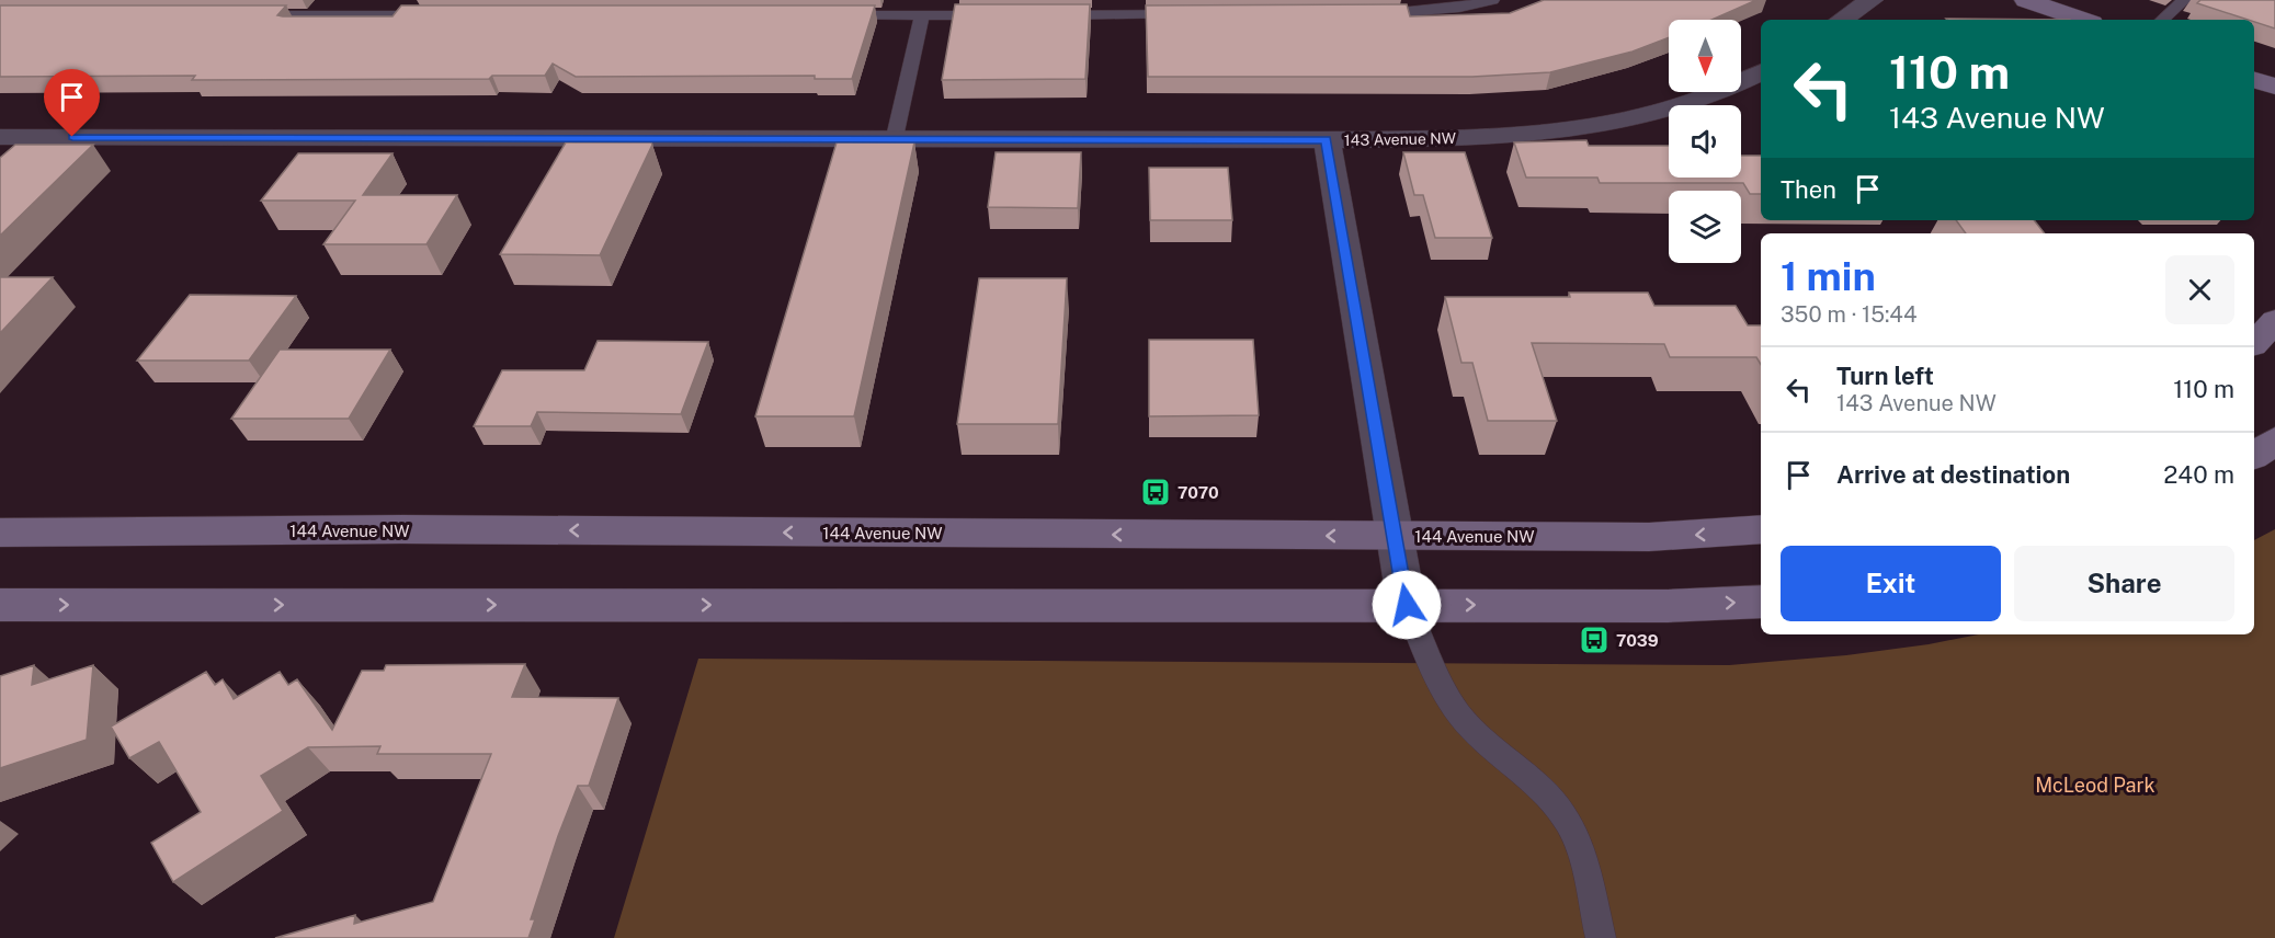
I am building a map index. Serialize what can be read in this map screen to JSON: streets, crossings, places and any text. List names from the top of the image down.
{
  "streets": {
    "street": ["143 Avenue NW", "144 Avenue NW"]
  },
  "parks": ["McLeod Park"],
  "places": {
    "bus stop": ["7070", "7039"]
  },
  "north": "bottom",
  "page": {
    "turn": ["110 m", "143 Avenue NW"],
    "then": "Then",
    "heading": ["1 min", "350 m · 15:44"],
    "list": [
      {
        "name": "Turn left",
        "note": "143 Avenue NW",
        "value": "110 m"
      },
      {
        "name": "Arrive at destination",
        "value": "240 m"
      }
    ],
    "buttons": ["Exit", "Share"]
  }
}
